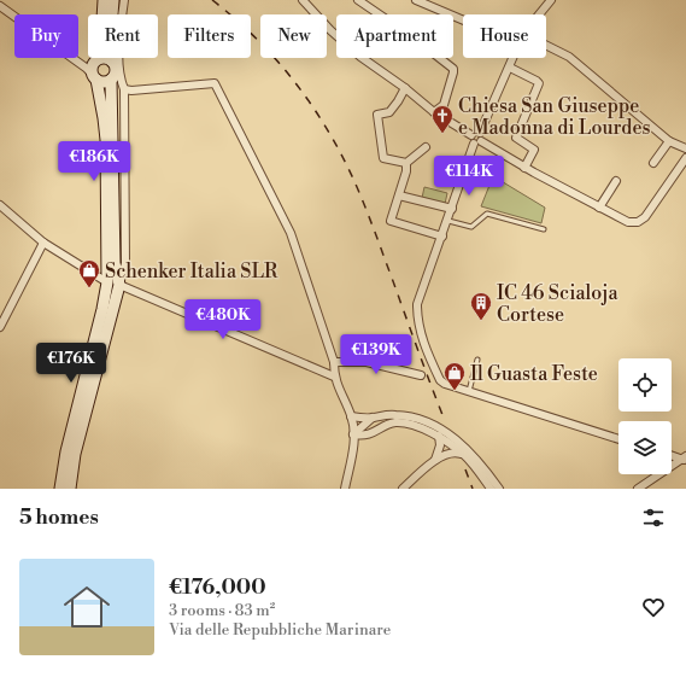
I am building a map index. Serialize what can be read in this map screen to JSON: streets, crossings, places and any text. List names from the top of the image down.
{
  "places": {
    "church": ["Chiesa San Giuseppe e Madonna di Lourdes"],
    "shop": ["Schenker Italia SLR", "Il Guasta Feste"],
    "building": ["IC 46 Scialoja Cortese"]
  },
  "page": {
    "chip": [
      "Buy",
      "Rent",
      "Filters",
      "New",
      "Apartment",
      "House"
    ],
    "price": [
      "€186K",
      "€114K",
      "€480K",
      "€139K",
      "€176K"
    ],
    "heading": "5 homes",
    "list": [
      {
        "name": "€176,000",
        "note": "3 rooms · 83 m² · Via delle Repubbliche Marinare"
      }
    ]
  }
}
